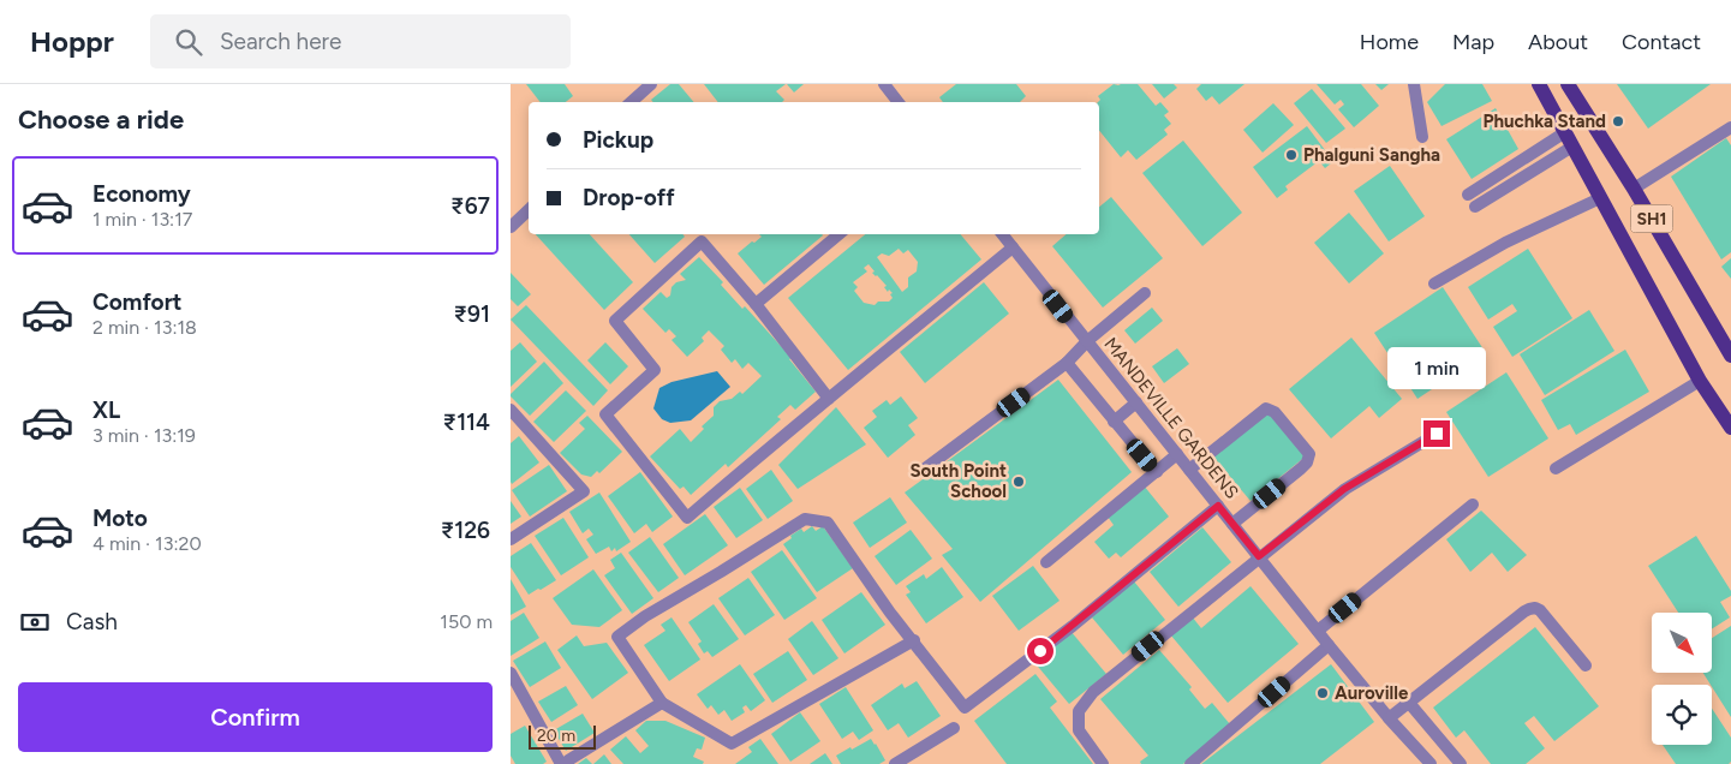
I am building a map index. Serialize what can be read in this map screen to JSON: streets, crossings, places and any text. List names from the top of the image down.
{
  "streets": {
    "main road": ["SH1"],
    "street": ["MANDEVILLE GARDENS"]
  },
  "places": [
    "Phuchka Stand",
    "Phalguni Sangha",
    "South Point School",
    "Auroville"
  ],
  "scale_bar": "20 m",
  "north": "bottom right",
  "page": {
    "header": "Hoppr",
    "search": "Search here",
    "nav": [
      "Home",
      "Map",
      "About",
      "Contact"
    ],
    "heading": "Choose a ride",
    "banner": ["Pickup", "Drop-off"],
    "list": [
      {
        "name": "Economy",
        "note": "1 min · 13:17",
        "value": "₹67"
      },
      {
        "name": "Comfort",
        "note": "2 min · 13:18",
        "value": "₹91"
      },
      {
        "name": "XL",
        "note": "3 min · 13:19",
        "value": "₹114"
      },
      {
        "name": "Moto",
        "note": "4 min · 13:20",
        "value": "₹126"
      }
    ],
    "bubble": "1 min",
    "pay": ["Cash", "150 m"],
    "buttons": "Confirm",
    "scale": "20 m"
  }
}
